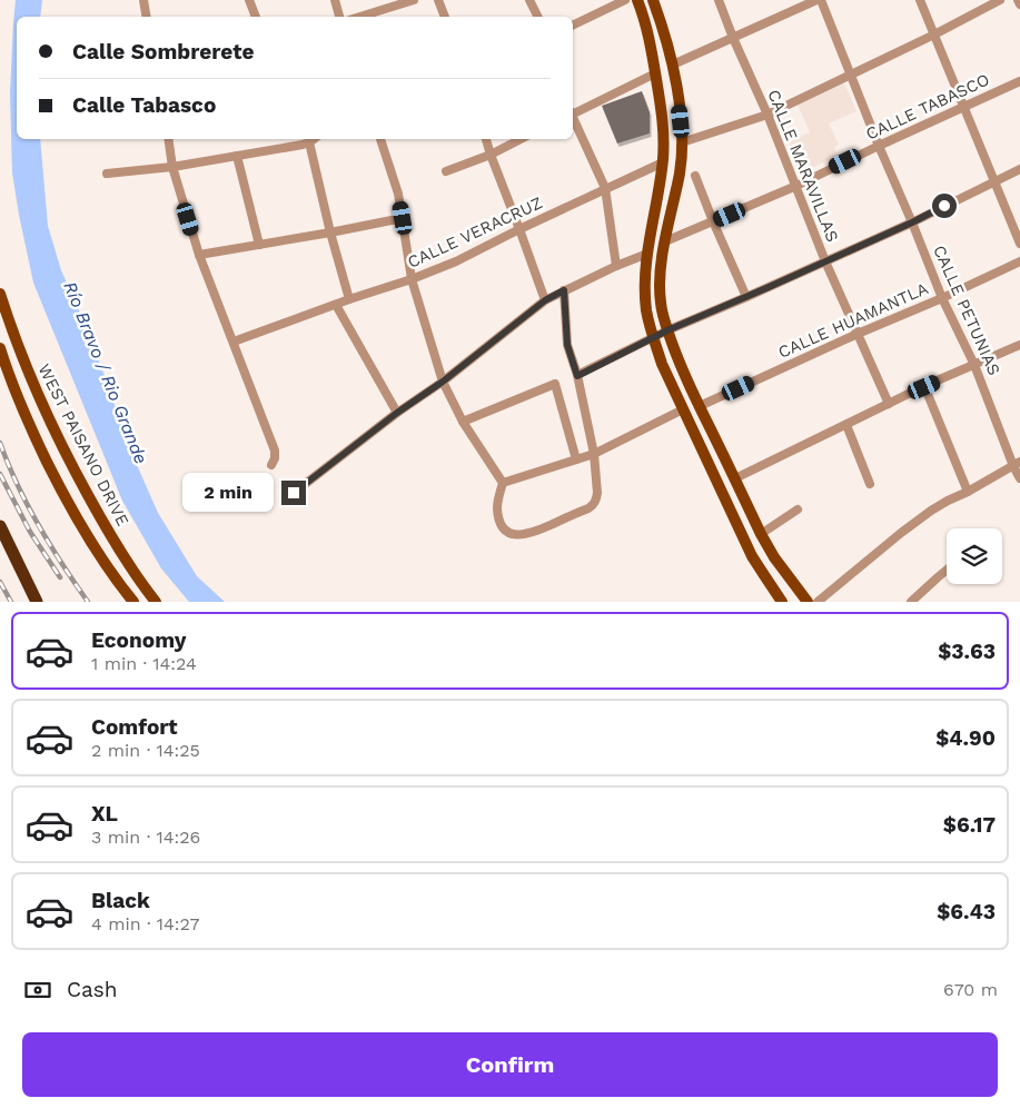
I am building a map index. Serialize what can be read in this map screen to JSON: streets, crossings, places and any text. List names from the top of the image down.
{
  "streets": {
    "main road": ["WEST PAISANO DRIVE"],
    "street": [
      "CALLE TABASCO",
      "CALLE MARAVILLAS",
      "CALLE VERACRUZ",
      "CALLE PETUNIAS",
      "CALLE HUAMANTLA"
    ]
  },
  "crossings": [
    ["CALLE TABASCO", "CALLE MARAVILLAS"],
    ["CALLE TABASCO", "CALLE PETUNIAS"],
    ["CALLE MARAVILLAS", "CALLE HUAMANTLA"],
    ["CALLE PETUNIAS", "CALLE HUAMANTLA"]
  ],
  "water": ["Río Bravo / Rio Grande"],
  "page": {
    "banner": ["Calle Sombrerete", "Calle Tabasco"],
    "bubble": "2 min",
    "list": [
      {
        "name": "Economy",
        "note": "1 min · 14:24",
        "value": "$3.63"
      },
      {
        "name": "Comfort",
        "note": "2 min · 14:25",
        "value": "$4.90"
      },
      {
        "name": "XL",
        "note": "3 min · 14:26",
        "value": "$6.17"
      },
      {
        "name": "Black",
        "note": "4 min · 14:27",
        "value": "$6.43"
      }
    ],
    "pay": ["Cash", "670 m"],
    "buttons": "Confirm"
  }
}
